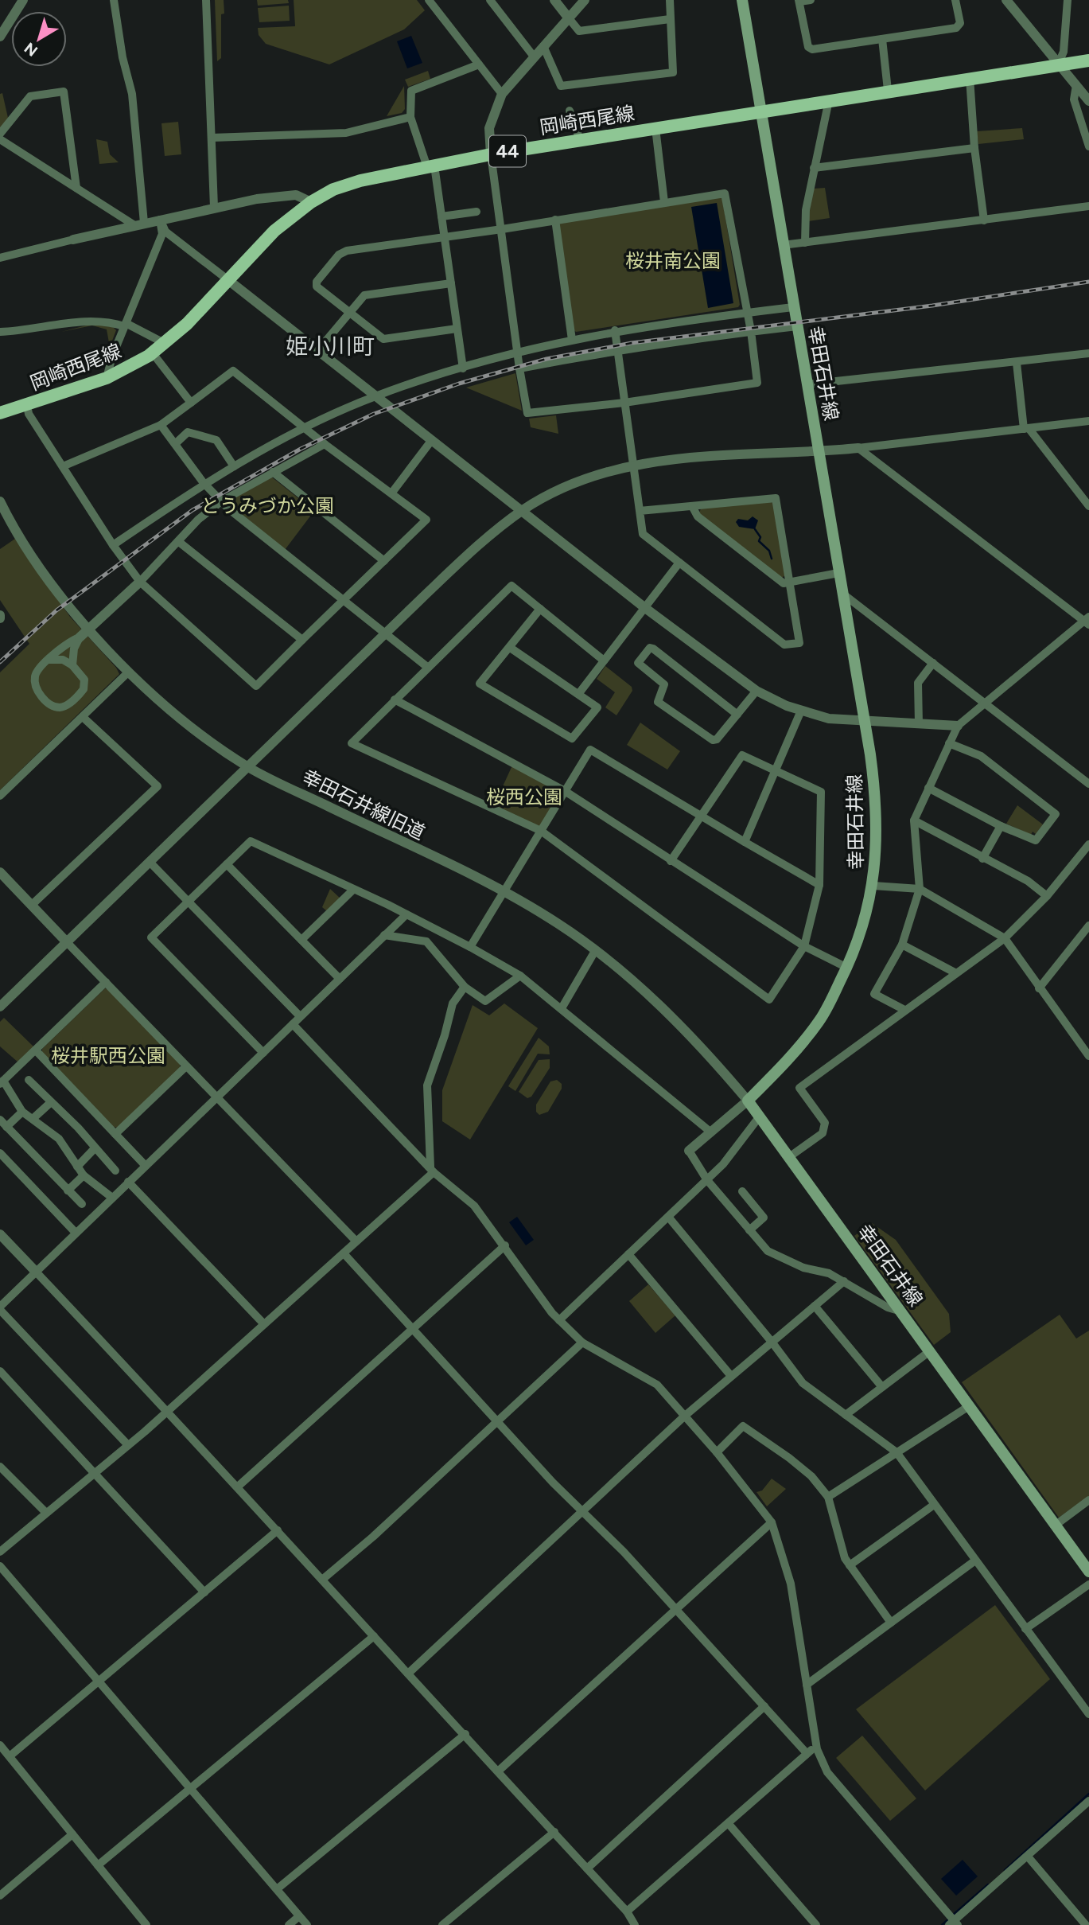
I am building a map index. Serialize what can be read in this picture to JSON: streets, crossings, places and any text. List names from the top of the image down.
{
  "streets": {
    "main road": ["岡崎西尾線", "44", "幸田石井線"],
    "street": ["幸田石井線旧道"]
  },
  "crossings": [
    ["岡崎西尾線", "幸田石井線"],
    ["幸田石井線", "幸田石井線旧道"]
  ],
  "districts": ["姫小川町"],
  "parks": [
    "桜井南公園",
    "とうみづか公園",
    "桜西公園",
    "桜井駅西公園"
  ],
  "north": "bottom left"
}
